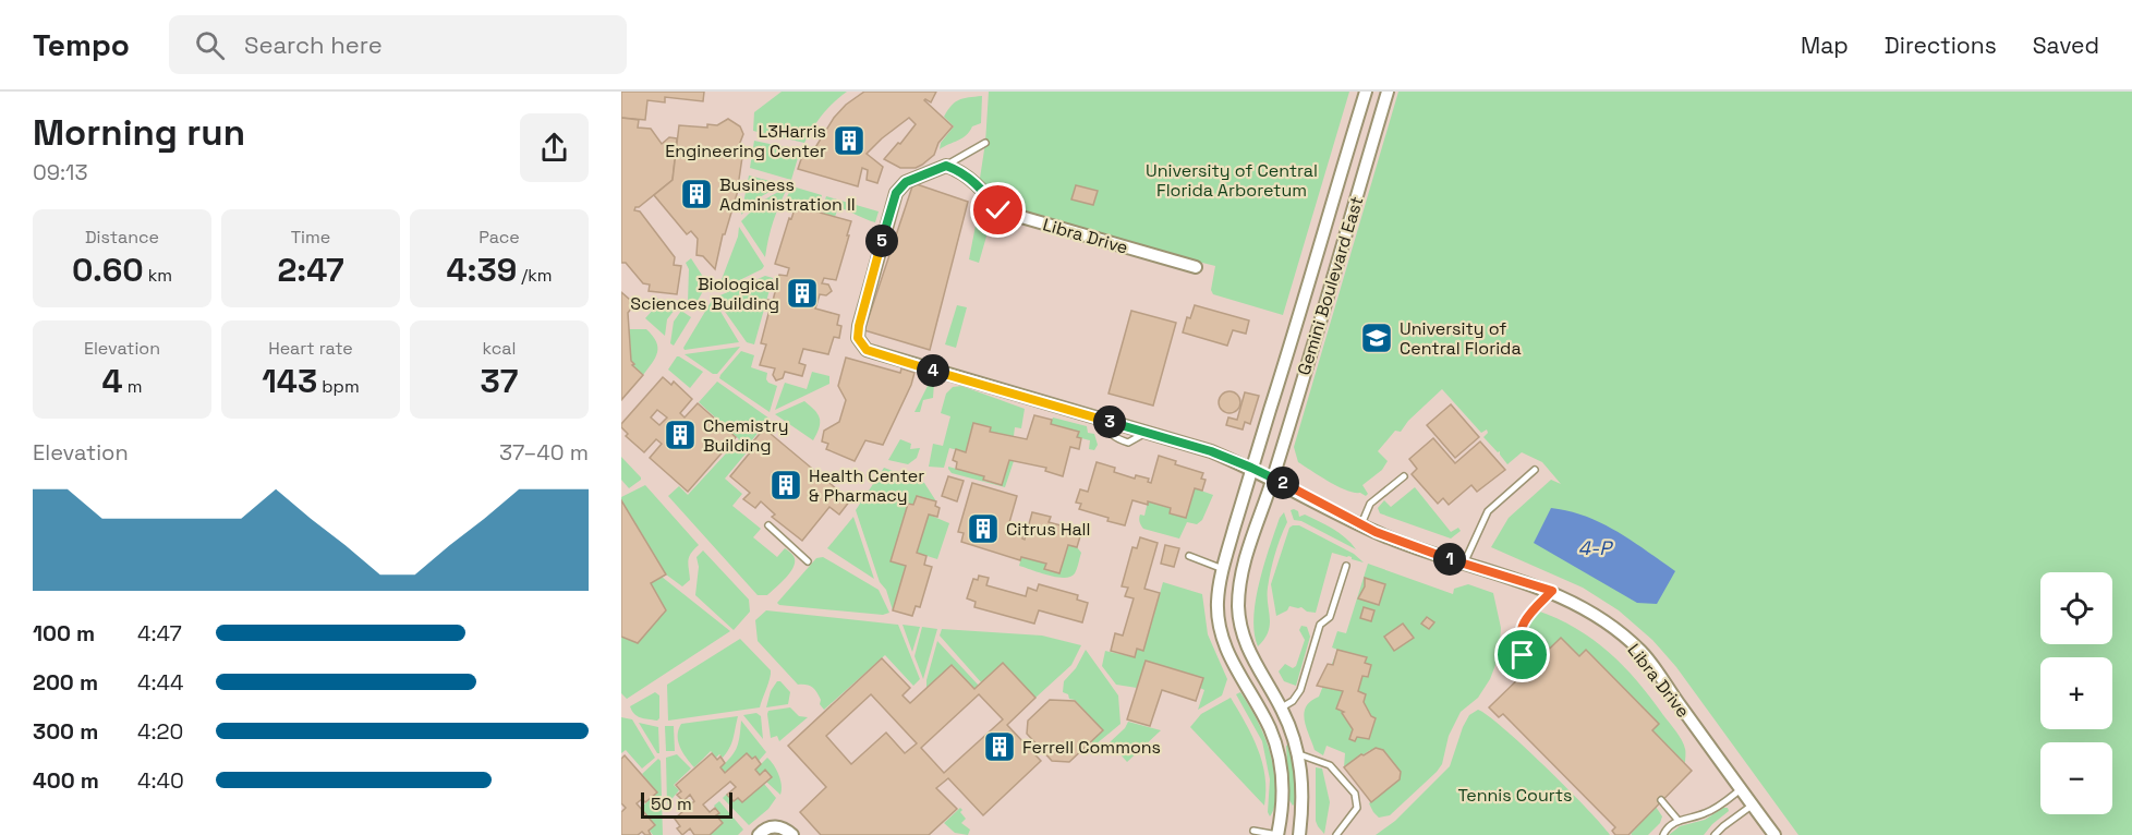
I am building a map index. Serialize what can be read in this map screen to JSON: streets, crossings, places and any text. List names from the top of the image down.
{
  "streets": {
    "street": ["Libra Drive", "Gemini Boulevard East"]
  },
  "crossings": [
    ["Libra Drive", "Gemini Boulevard East"]
  ],
  "water": ["4-P"],
  "parks": ["University of Central Florida Arboretum", "Tennis Courts"],
  "places": {
    "building": [
      "L3Harris Engineering Center",
      "Business Administration II",
      "Biological Sciences Building",
      "Chemistry Building",
      "Health Center & Pharmacy",
      "Citrus Hall",
      "Ferrell Commons"
    ],
    "school or university": ["University of Central Florida"]
  },
  "scale_bar": "50 m",
  "page": {
    "header": "Tempo",
    "search": "Search here",
    "nav": ["Map", "Directions", "Saved"],
    "heading": ["Morning run", "09:13"],
    "stats": [
      ["Distance", "0.60 km"],
      ["Time", "2:47"],
      ["Pace", "4:39 /km"],
      ["Elevation", "4 m"],
      ["Heart rate", "143 bpm"],
      ["kcal", "37"]
    ],
    "pins": [
      "5",
      "4",
      "3",
      "2",
      "1"
    ],
    "chart": ["Elevation", "37–40 m"],
    "map_buttons": ["+", "−"],
    "list": [
      {
        "name": "100 m",
        "note": "4:47"
      },
      {
        "name": "200 m",
        "note": "4:44"
      },
      {
        "name": "300 m",
        "note": "4:20"
      },
      {
        "name": "400 m",
        "note": "4:40"
      }
    ],
    "scale": "50 m"
  }
}
